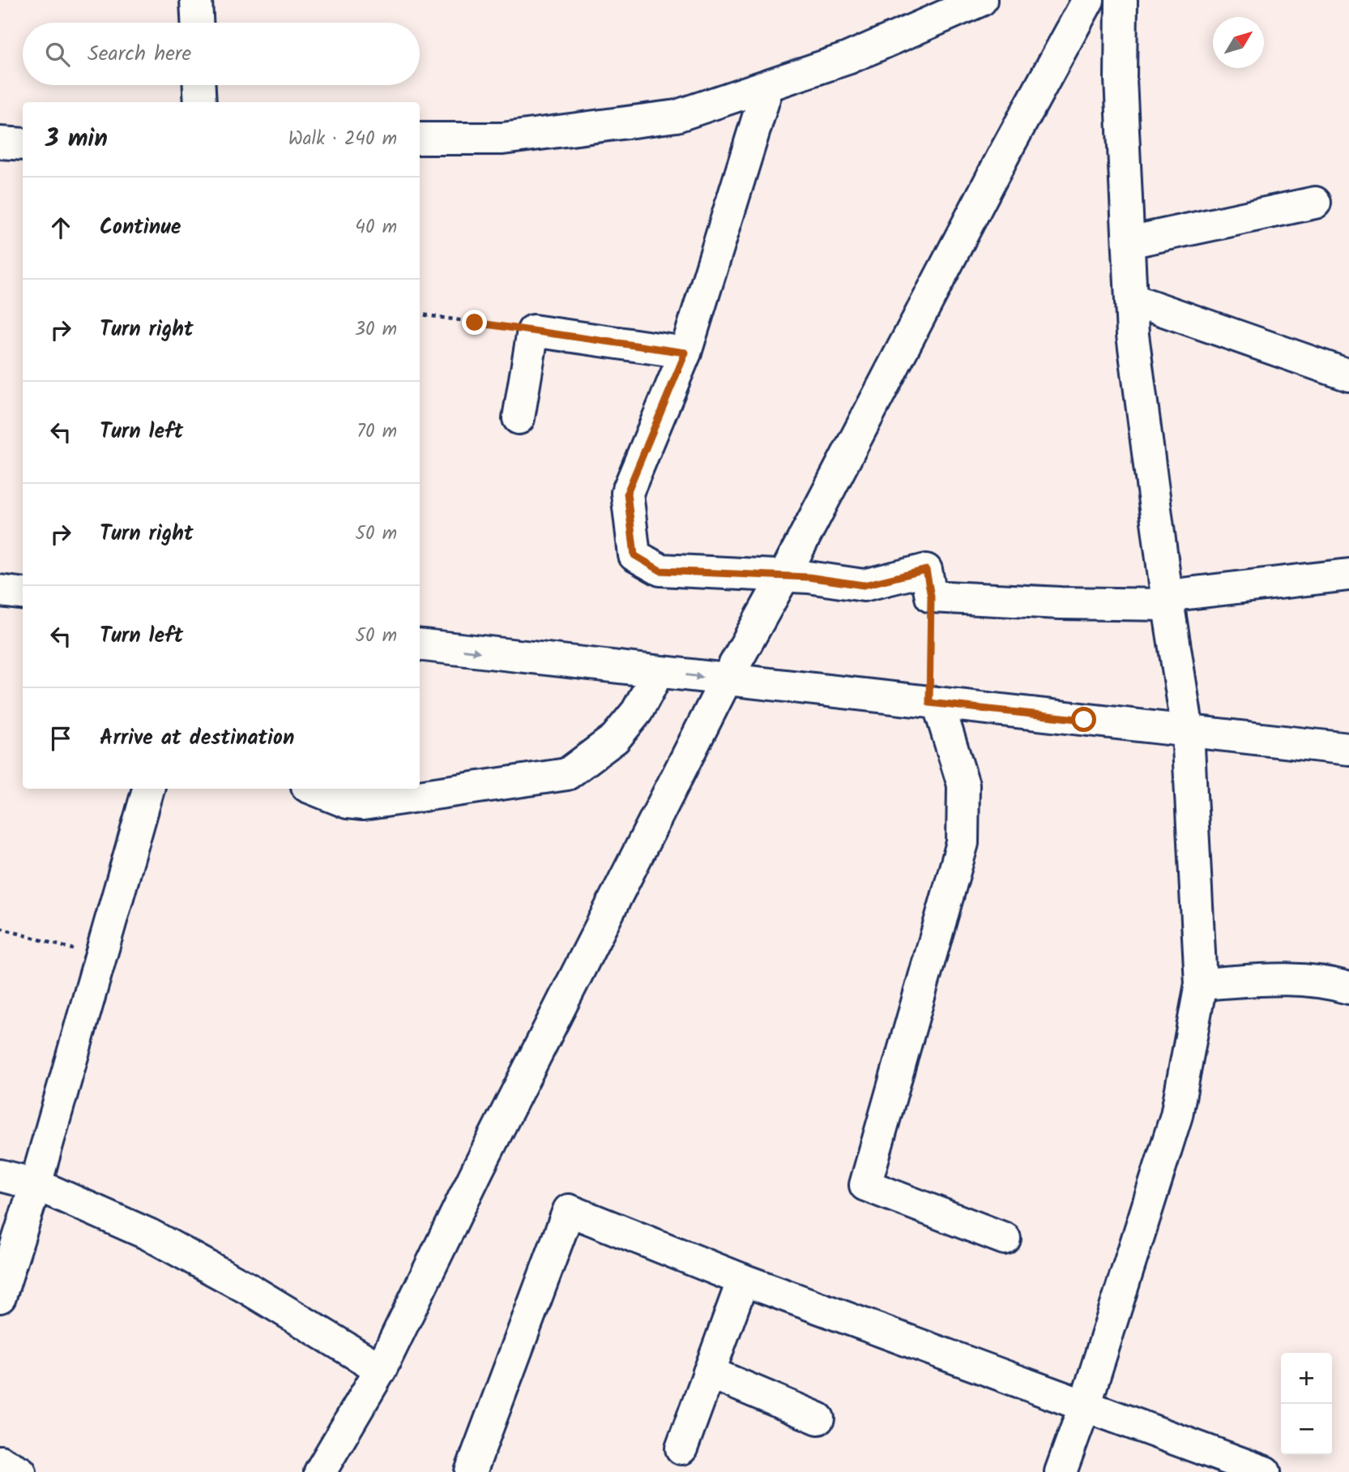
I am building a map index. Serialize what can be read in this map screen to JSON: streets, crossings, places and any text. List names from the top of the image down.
{
  "north": "top right",
  "page": {
    "search": "Search here",
    "heading": ["3 min", "Walk · 240 m"],
    "list": [
      ["Continue", "40 m"],
      ["Turn right", "30 m"],
      ["Turn left", "70 m"],
      ["Turn right", "50 m"],
      ["Turn left", "50 m"],
      "Arrive at destination"
    ],
    "map_buttons": ["+", "−"]
  }
}
